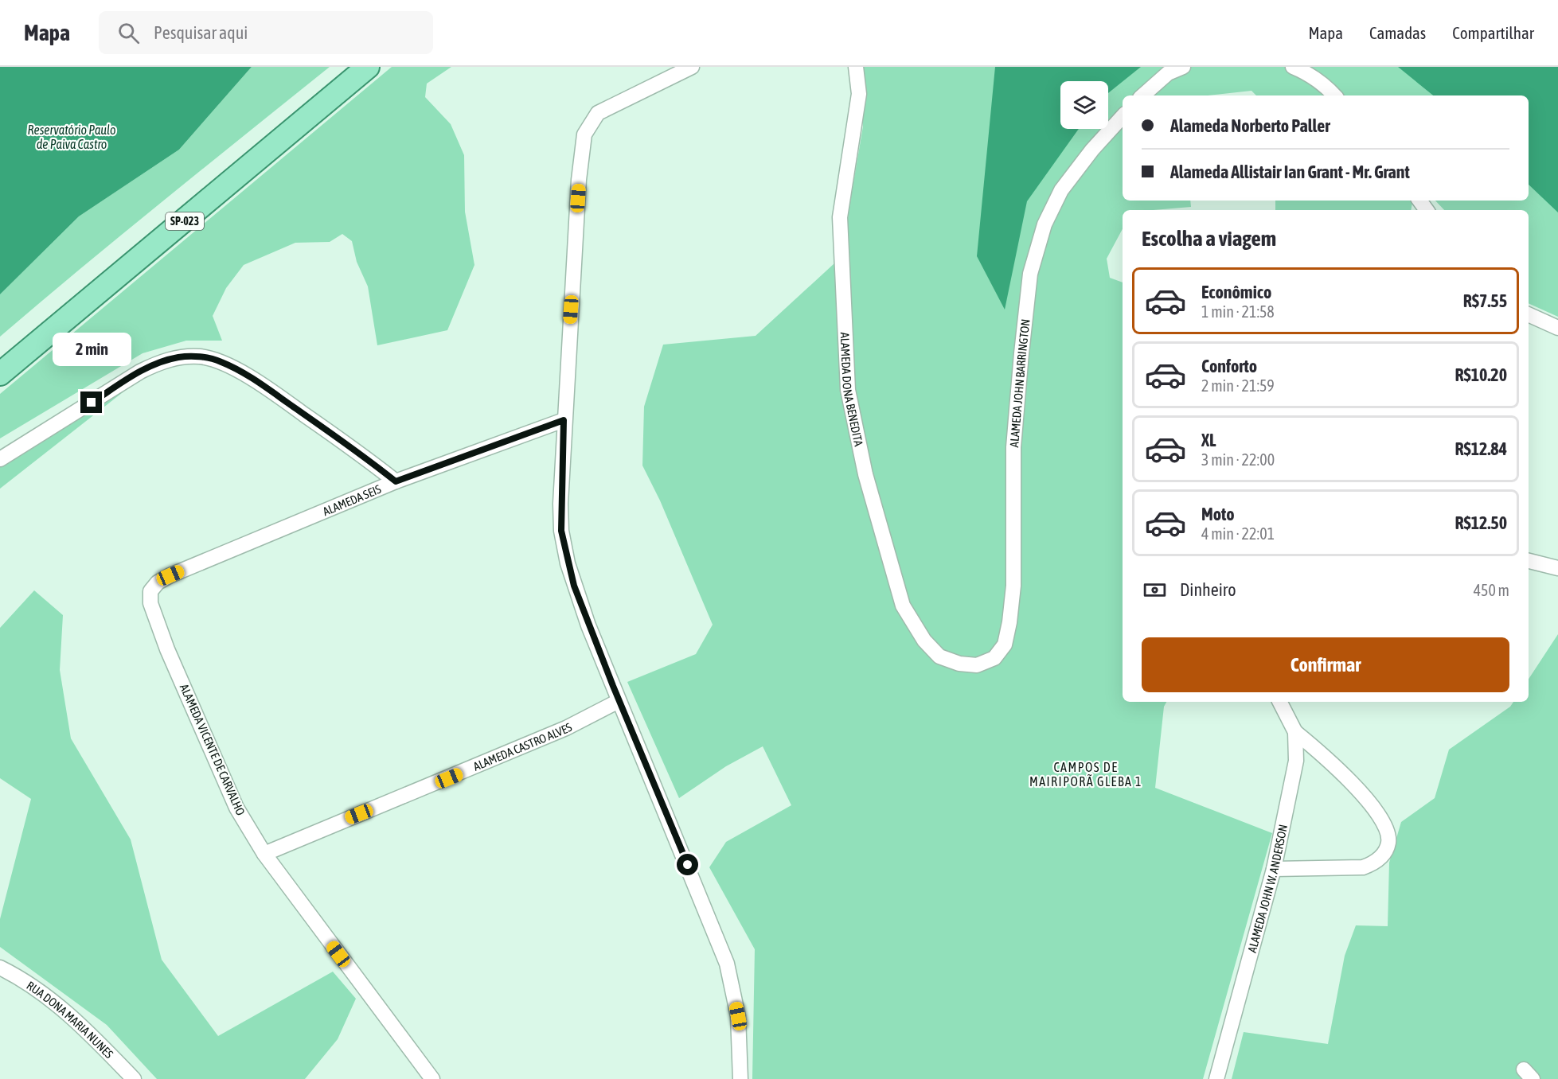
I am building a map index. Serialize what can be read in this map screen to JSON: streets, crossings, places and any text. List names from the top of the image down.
{
  "streets": {
    "main road": ["SP-023"],
    "street": [
      "ALAMEDA JOHN BARRINGTON",
      "ALAMEDA DONA BENEDITA",
      "ALAMEDA SEIS",
      "ALAMEDA CASTRO ALVES",
      "ALAMEDA VICENTE DE CARVALHO",
      "ALAMEDA JOHN W. ANDERSON",
      "RUA DONA MARIA NUNES"
    ]
  },
  "crossings": [
    ["ALAMEDA JOHN BARRINGTON", "ALAMEDA DONA BENEDITA"],
    ["ALAMEDA SEIS", "ALAMEDA VICENTE DE CARVALHO"],
    ["ALAMEDA CASTRO ALVES", "ALAMEDA VICENTE DE CARVALHO"]
  ],
  "districts": ["CAMPOS DE MAIRIPORÃ GLEBA 1"],
  "water": ["Reservatório Paulo de Paiva Castro"],
  "page": {
    "header": "Mapa",
    "search": "Pesquisar aqui",
    "nav": ["Mapa", "Camadas", "Compartilhar"],
    "banner": ["Alameda Norberto Paller", "Alameda Allistair Ian Grant - Mr. Grant"],
    "heading": "Escolha a viagem",
    "list": [
      {
        "name": "Econômico",
        "note": "1 min · 21:58",
        "value": "R$7.55"
      },
      {
        "name": "Conforto",
        "note": "2 min · 21:59",
        "value": "R$10.20"
      },
      {
        "name": "XL",
        "note": "3 min · 22:00",
        "value": "R$12.84"
      },
      {
        "name": "Moto",
        "note": "4 min · 22:01",
        "value": "R$12.50"
      }
    ],
    "bubble": "2 min",
    "pay": ["Dinheiro", "450 m"],
    "buttons": "Confirmar"
  }
}
